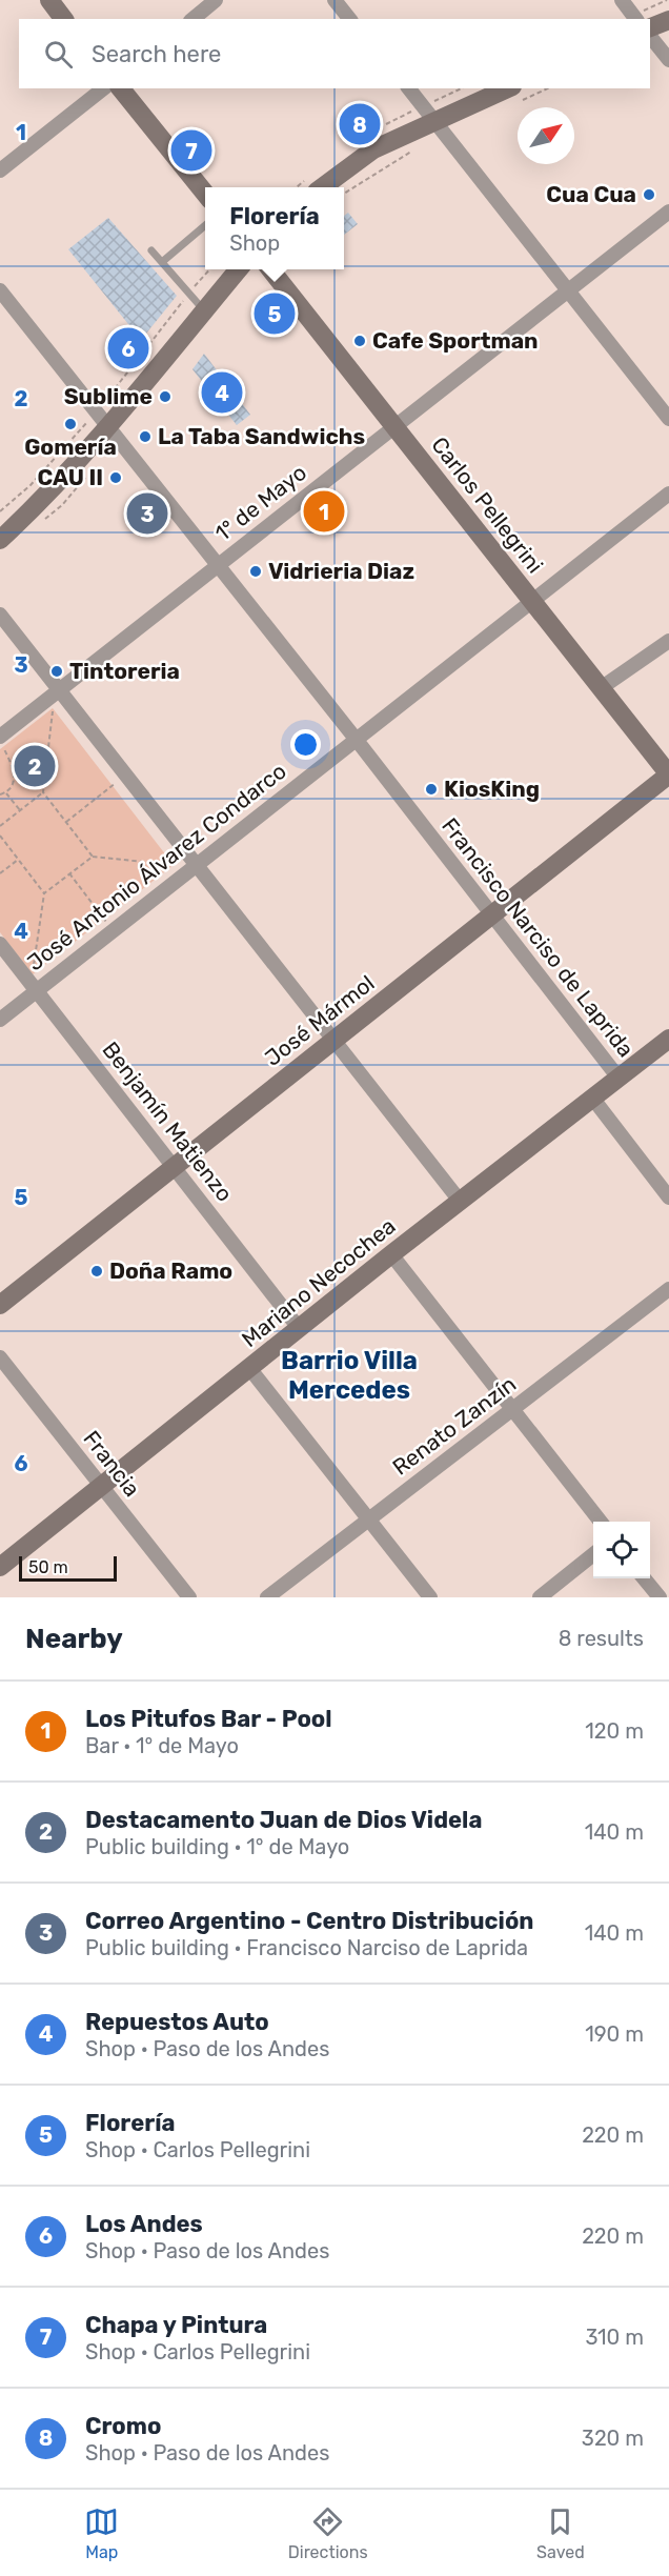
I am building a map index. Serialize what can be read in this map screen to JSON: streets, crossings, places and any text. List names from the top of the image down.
{
  "streets": {
    "street": [
      "1° de Mayo",
      "Carlos Pellegrini",
      "José Antonio Álvarez Condarco",
      "Francisco Narciso de Laprida",
      "José Mármol",
      "Benjamín Matienzo",
      "Mariano Necochea",
      "Renato Zanzín",
      "Francia"
    ]
  },
  "crossings": [
    ["1° de Mayo", "Carlos Pellegrini"],
    ["1° de Mayo", "Francisco Narciso de Laprida"],
    ["Carlos Pellegrini", "José Antonio Álvarez Condarco"],
    ["Carlos Pellegrini", "José Mármol"],
    ["José Antonio Álvarez Condarco", "Francisco Narciso de Laprida"],
    ["José Antonio Álvarez Condarco", "Benjamín Matienzo"],
    ["Francisco Narciso de Laprida", "José Mármol"],
    ["Francisco Narciso de Laprida", "Mariano Necochea"],
    ["José Mármol", "Benjamín Matienzo"],
    ["Benjamín Matienzo", "Mariano Necochea"],
    ["Mariano Necochea", "Francia"]
  ],
  "districts": ["Barrio Villa Mercedes"],
  "places": [
    "Cua Cua",
    "Cafe Sportman",
    "Sublime",
    "Gomería",
    "La Taba Sandwichs",
    "CAU II",
    "Vidrieria Diaz",
    "Tintoreria",
    "KiosKing",
    "Doña Ramo"
  ],
  "scale_bar": "50 m",
  "north": "top right",
  "page": {
    "search": "Search here",
    "pins": [
      "8",
      "7",
      "5",
      "6",
      "4",
      "1",
      "3",
      "2"
    ],
    "popup": ["Florería", "Shop"],
    "scale": "50 m",
    "heading": ["Nearby", "8 results"],
    "list": [
      {
        "mark": "1",
        "name": "Los Pitufos Bar - Pool",
        "note": "Bar · 1° de Mayo",
        "value": "120 m"
      },
      {
        "mark": "2",
        "name": "Destacamento Juan de Dios Videla",
        "note": "Public building · 1° de Mayo",
        "value": "140 m"
      },
      {
        "mark": "3",
        "name": "Correo Argentino - Centro Distribución",
        "note": "Public building · Francisco Narciso de Laprida",
        "value": "140 m"
      },
      {
        "mark": "4",
        "name": "Repuestos Auto",
        "note": "Shop · Paso de los Andes",
        "value": "190 m"
      },
      {
        "mark": "5",
        "name": "Florería",
        "note": "Shop · Carlos Pellegrini",
        "value": "220 m"
      },
      {
        "mark": "6",
        "name": "Los Andes",
        "note": "Shop · Paso de los Andes",
        "value": "220 m"
      },
      {
        "mark": "7",
        "name": "Chapa y Pintura",
        "note": "Shop · Carlos Pellegrini",
        "value": "310 m"
      },
      {
        "mark": "8",
        "name": "Cromo",
        "note": "Shop · Paso de los Andes",
        "value": "320 m"
      }
    ],
    "nav": ["Map", "Directions", "Saved"]
  },
  "grid": {
    "rows": [
      "1",
      "2",
      "3",
      "4",
      "5",
      "6"
    ]
  }
}
